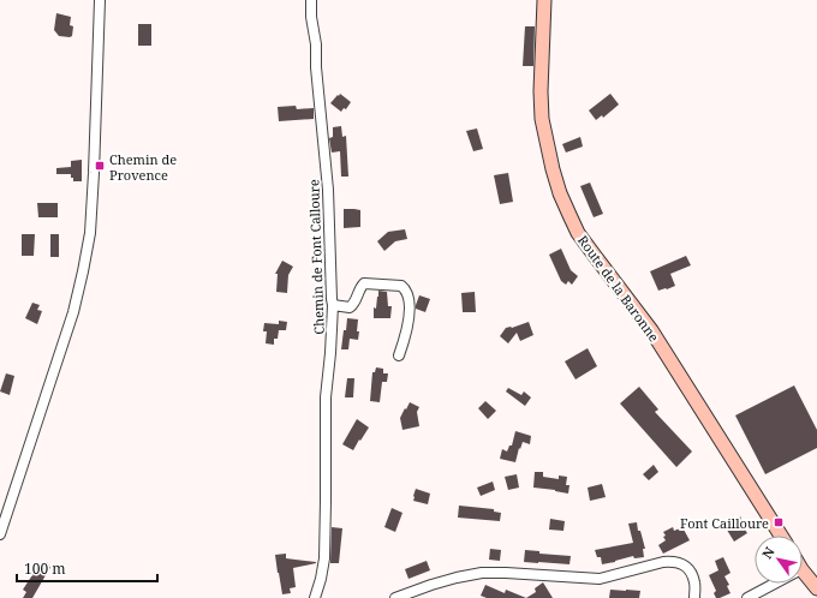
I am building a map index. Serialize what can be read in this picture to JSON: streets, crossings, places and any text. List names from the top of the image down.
{
  "streets": {
    "main road": ["Route de la Baronne"],
    "street": ["Chemin de Font Calloure"]
  },
  "places": {
    "transit": ["Chemin de Provence", "Font Cailloure"]
  },
  "scale_bar": "100 m",
  "north": "top left"
}
